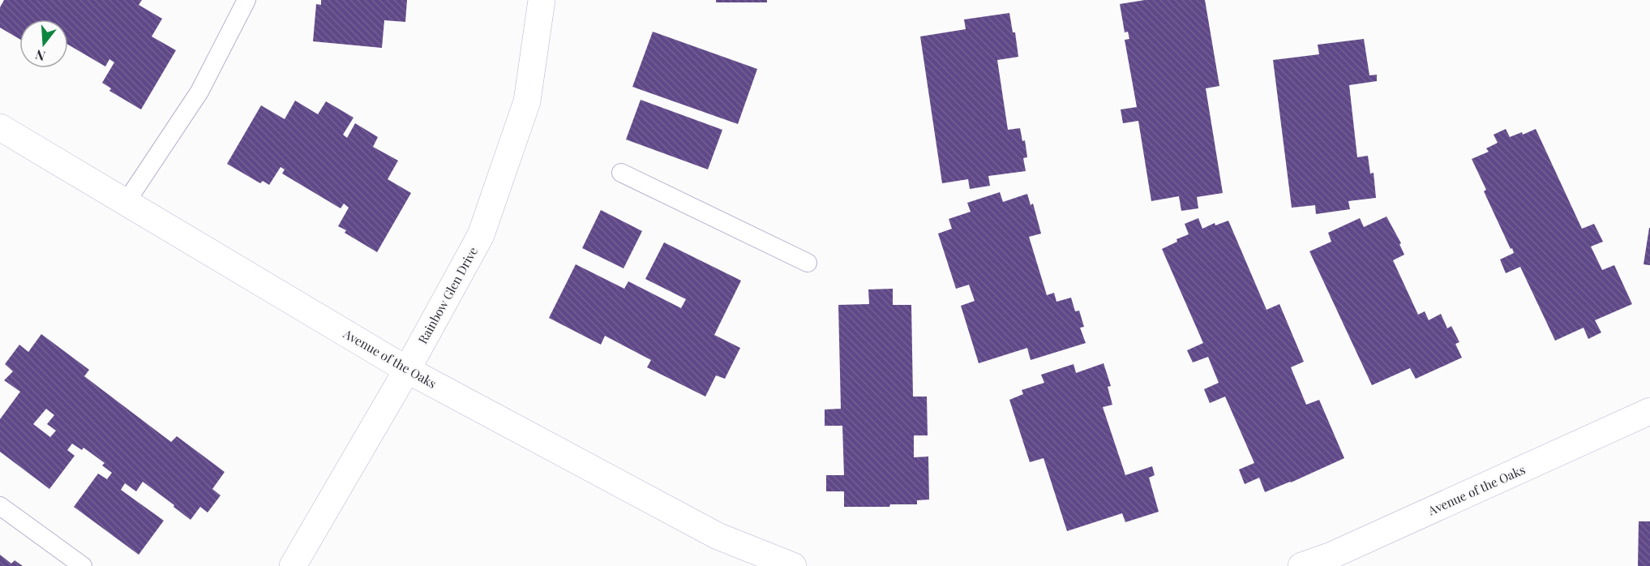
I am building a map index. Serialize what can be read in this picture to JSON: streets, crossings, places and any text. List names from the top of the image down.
{
  "streets": {
    "street": ["Rainbow Glen Drive", "Avenue of the Oaks"]
  },
  "crossings": [
    ["Rainbow Glen Drive", "Avenue of the Oaks"]
  ],
  "north": "bottom"
}
